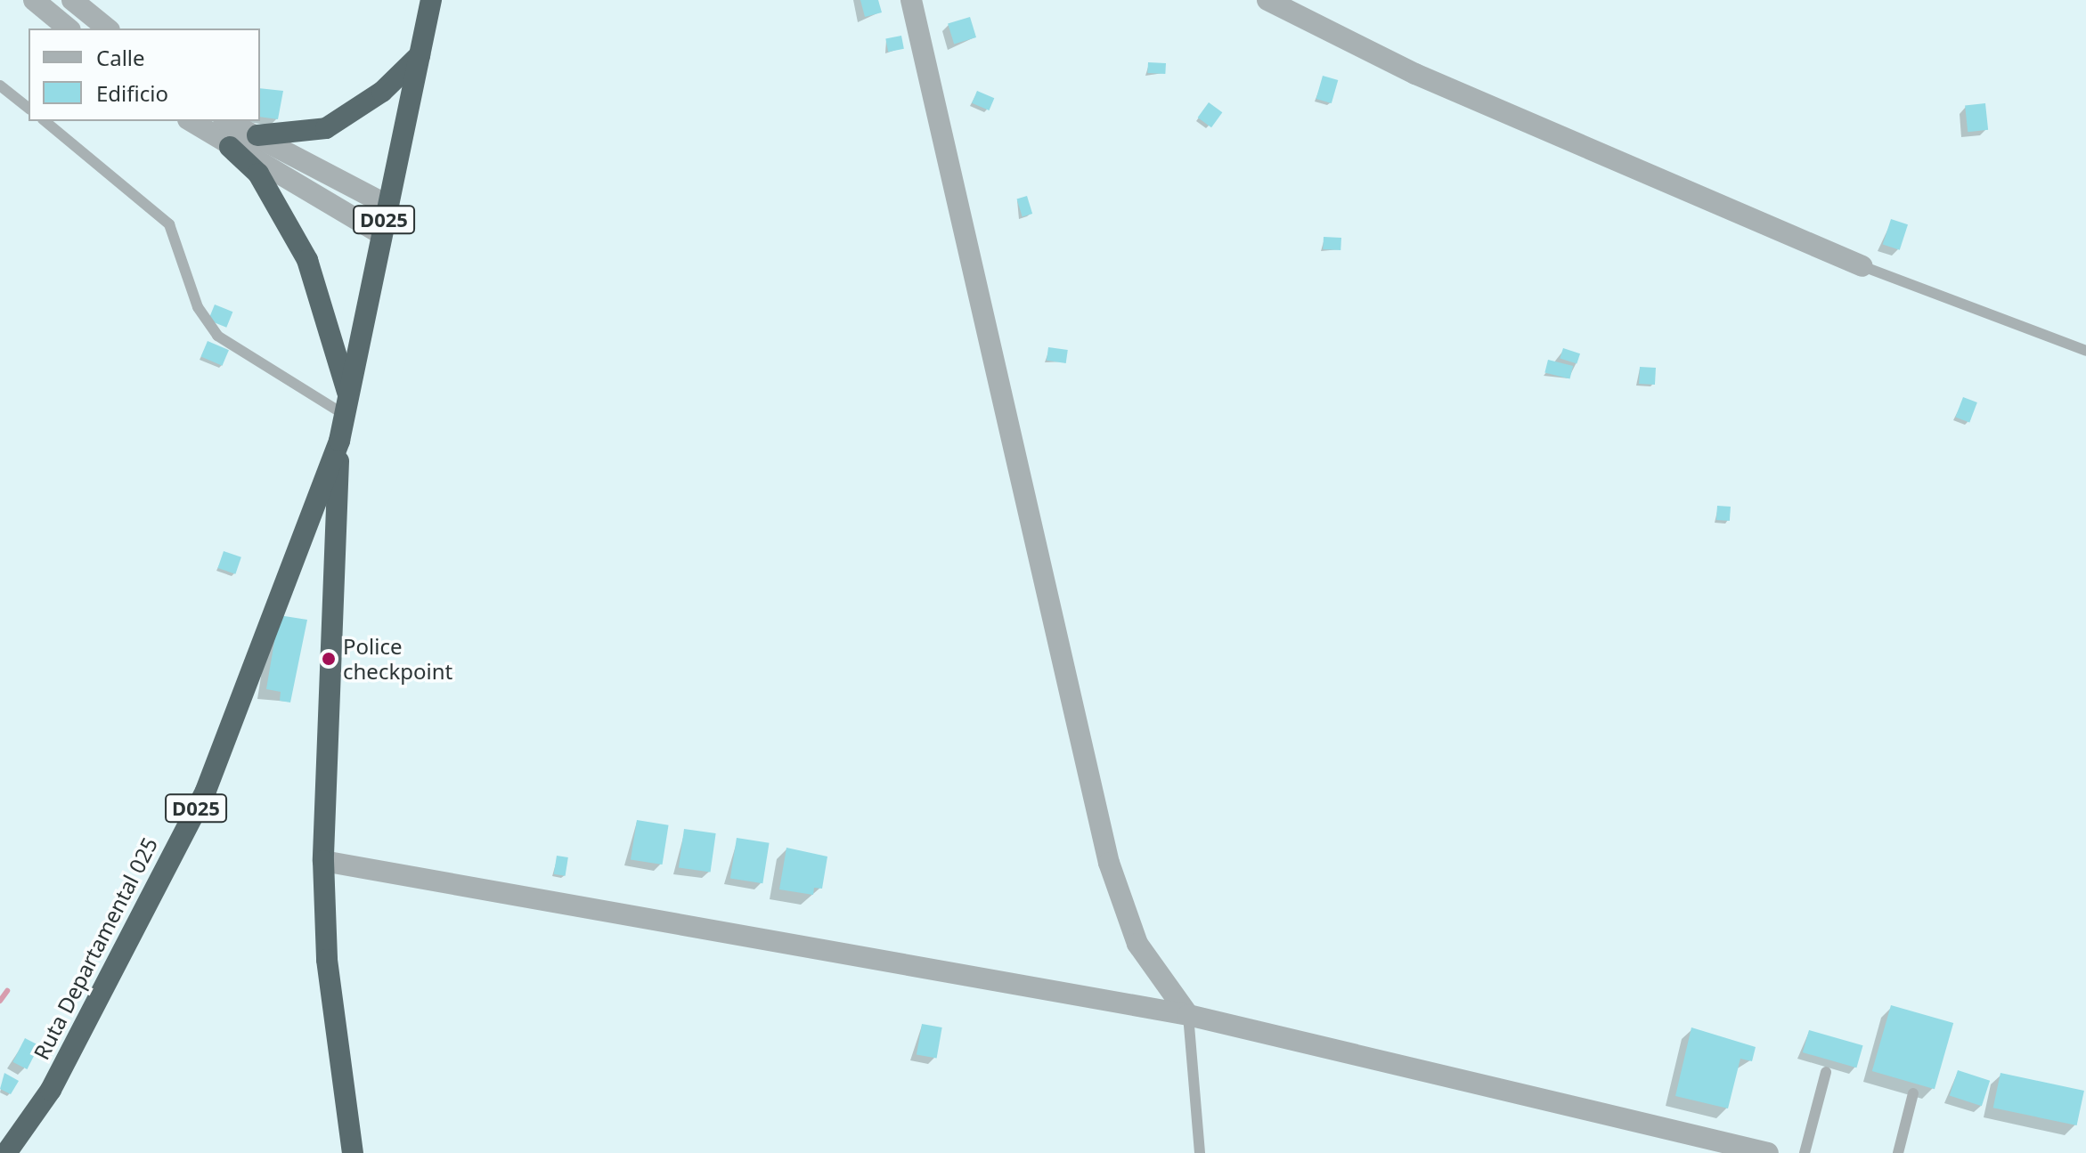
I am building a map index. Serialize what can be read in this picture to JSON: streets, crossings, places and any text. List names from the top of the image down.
{
  "streets": {
    "highway": ["D025", "Ruta Departamental 025"]
  },
  "places": ["Police checkpoint"],
  "legend": ["Calle", "Edificio"]
}
